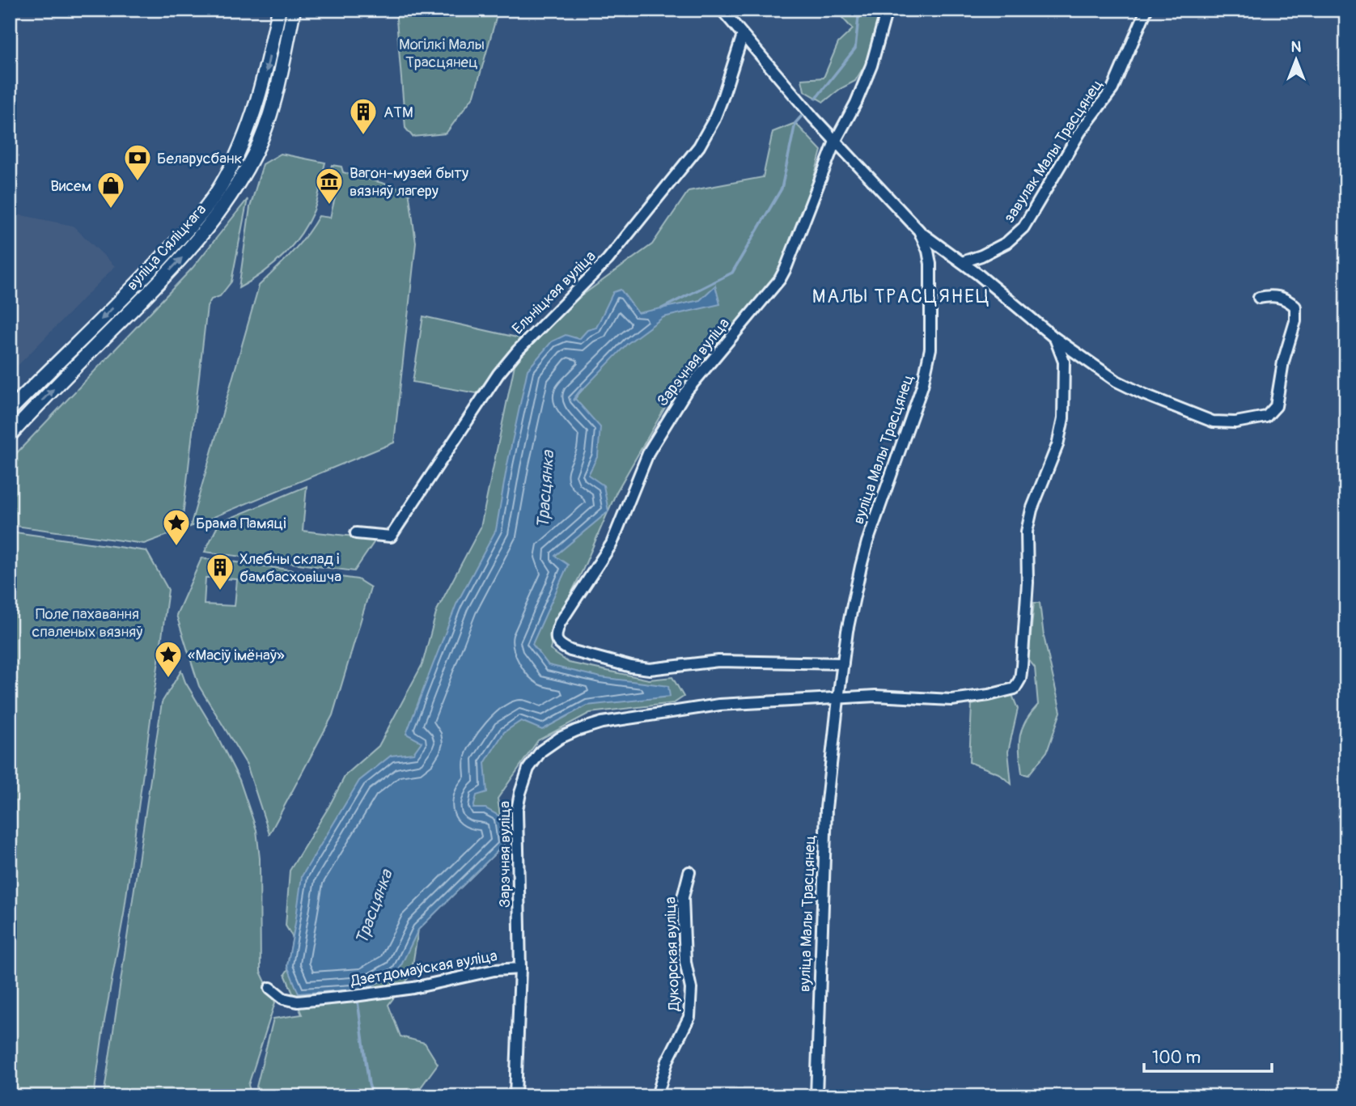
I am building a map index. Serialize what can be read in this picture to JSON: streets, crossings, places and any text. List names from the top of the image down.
{
  "streets": {
    "main road": ["вуліца Сяліцкага"],
    "street": [
      "завулак Малы Трасцянец",
      "Ельніцкая вуліца",
      "Зарэчная вуліца",
      "вуліца Малы Трасцянец",
      "Дукорская вуліца",
      "Дзетдомаўская вуліца"
    ]
  },
  "crossings": [
    ["Зарэчная вуліца", "вуліца Малы Трасцянец"],
    ["Зарэчная вуліца", "Дзетдомаўская вуліца"]
  ],
  "districts": ["МАЛЫ ТРАСЦЯНЕЦ"],
  "water": ["Трасцянка"],
  "parks": ["Могілкі Малы Трасцянец", "Поле пахавання спаленых вязняў"],
  "places": {
    "building": ["АТМ", "Хлебны склад і бамбасховішча"],
    "bank": ["Беларусбанк"],
    "museum": ["Вагон-музей быту вязняў лагеру"],
    "shop": ["Висем"],
    "place": ["Брама Памяці", "«Масіў імёнаў»"]
  },
  "scale_bar": "100 m",
  "north": "top"
}
